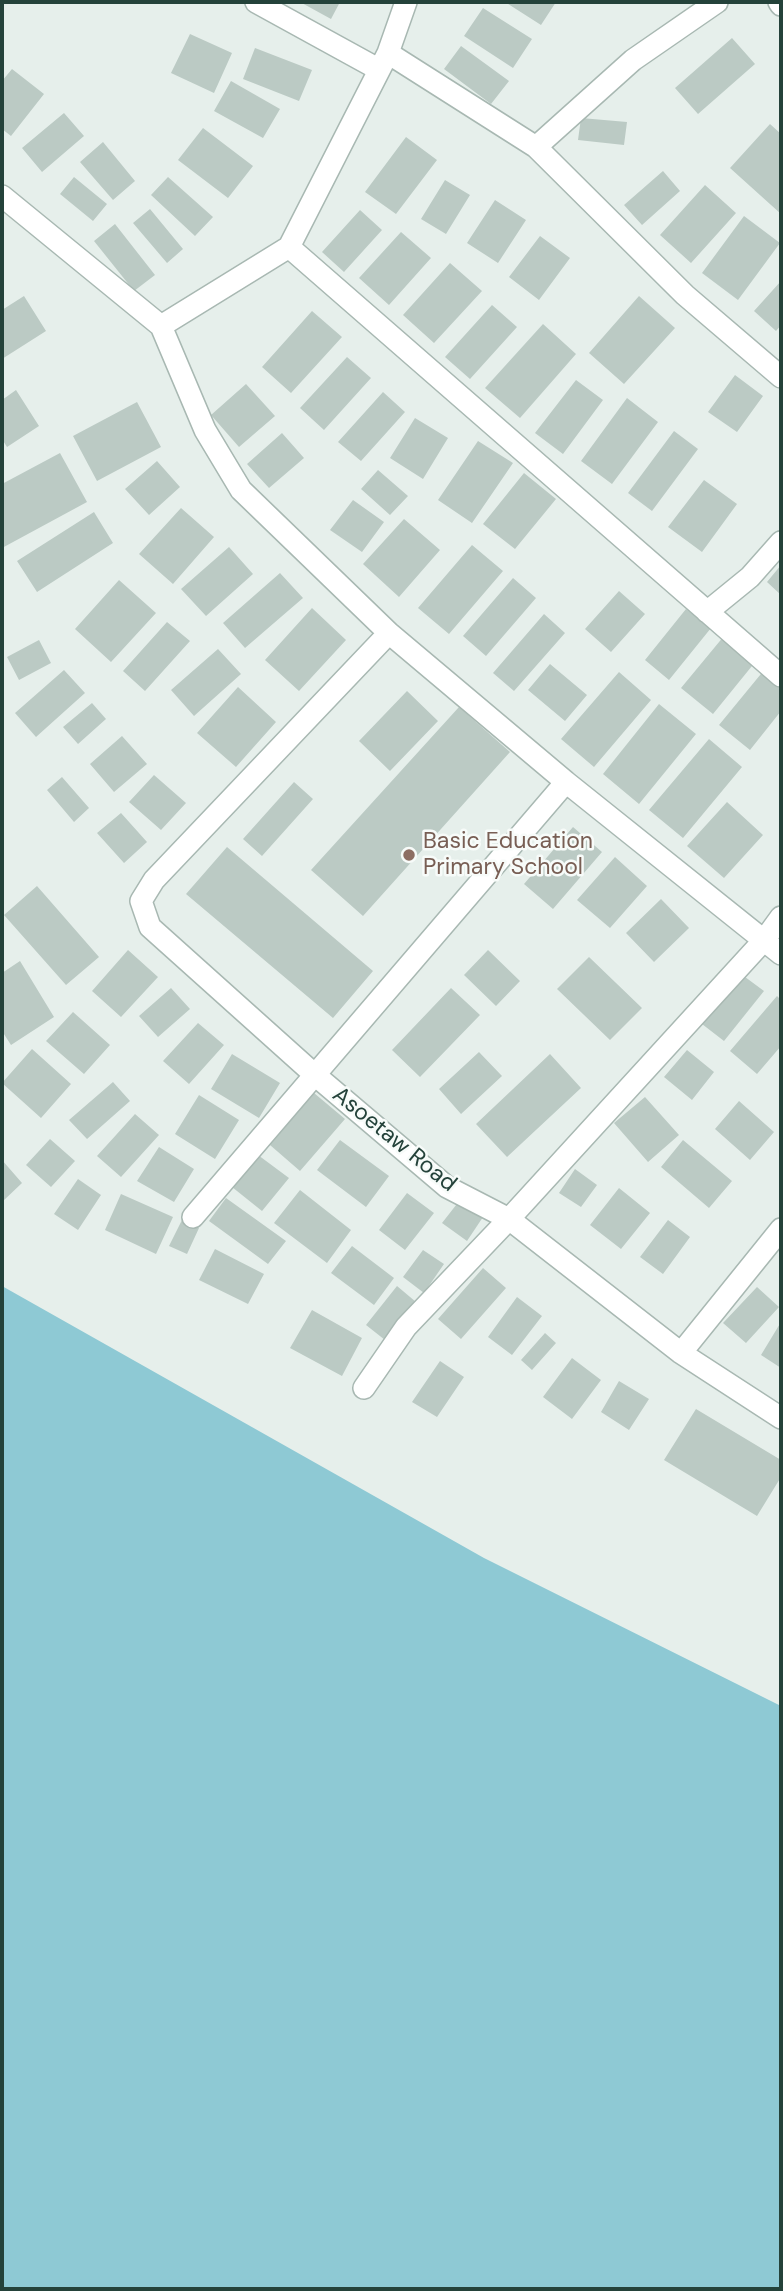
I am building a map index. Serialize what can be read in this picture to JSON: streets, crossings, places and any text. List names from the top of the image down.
{
  "streets": {
    "street": ["Asoetaw Road"]
  },
  "places": ["Basic Education Primary School"]
}
